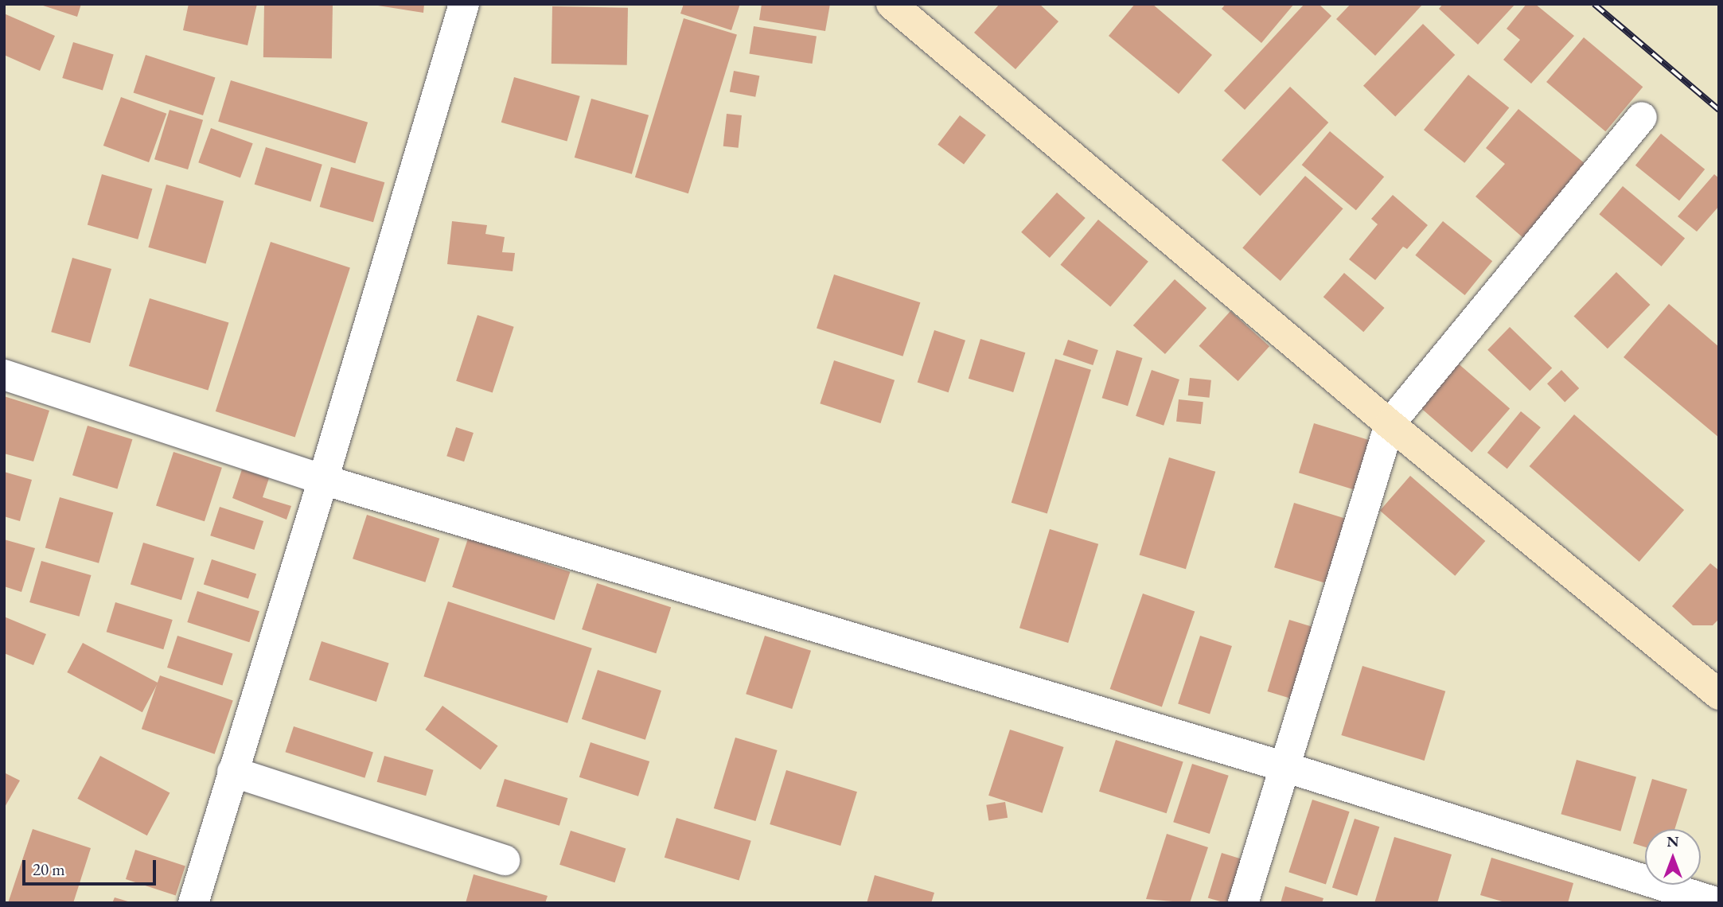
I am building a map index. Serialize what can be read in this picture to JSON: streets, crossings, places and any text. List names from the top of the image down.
{
  "scale_bar": "20 m",
  "north": "top"
}
